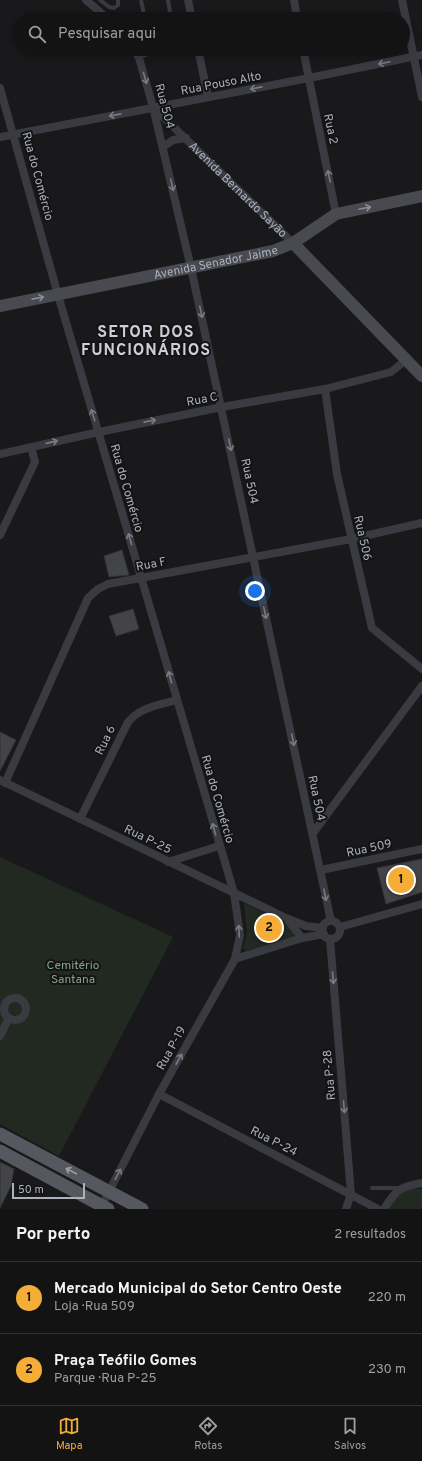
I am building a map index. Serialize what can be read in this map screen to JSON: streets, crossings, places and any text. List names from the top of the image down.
{
  "streets": {
    "street": [
      "Rua Pouso Alto",
      "Rua 504",
      "Rua 2",
      "Rua do Comércio",
      "Avenida Bernardo Sayão",
      "Avenida Senador Jaime",
      "Rua C",
      "Rua 506",
      "Rua F",
      "Rua 6",
      "Rua P-25",
      "Rua 509",
      "Rua P-19",
      "Rua P-28",
      "Rua P-24"
    ]
  },
  "crossings": [
    ["Rua Pouso Alto", "Rua 504"],
    ["Rua Pouso Alto", "Rua 2"],
    ["Rua Pouso Alto", "Rua do Comércio"],
    ["Rua Pouso Alto", "Avenida Bernardo Sayão"],
    ["Rua 504", "Avenida Bernardo Sayão"],
    ["Rua 504", "Avenida Senador Jaime"],
    ["Rua 504", "Rua C"],
    ["Rua 504", "Rua F"],
    ["Rua 504", "Rua P-25"],
    ["Rua 504", "Rua 509"],
    ["Rua 504", "Rua P-28"],
    ["Rua 2", "Avenida Senador Jaime"],
    ["Rua do Comércio", "Avenida Senador Jaime"],
    ["Rua do Comércio", "Rua C"],
    ["Rua do Comércio", "Rua F"],
    ["Rua do Comércio", "Rua 6"],
    ["Rua do Comércio", "Rua P-25"],
    ["Rua do Comércio", "Rua P-19"],
    ["Avenida Bernardo Sayão", "Avenida Senador Jaime"],
    ["Avenida Bernardo Sayão", "Rua C"],
    ["Rua C", "Rua 506"],
    ["Rua 506", "Rua F"],
    ["Rua F", "Rua P-25"],
    ["Rua 6", "Rua P-25"],
    ["Rua P-25", "Rua P-19"],
    ["Rua P-25", "Rua P-28"],
    ["Rua P-19", "Rua P-24"],
    ["Rua P-28", "Rua P-24"]
  ],
  "one_way": [
    "Rua Pouso Alto",
    "Rua 504",
    "Rua 2",
    "Rua do Comércio",
    "Rua C",
    "Rua P-19",
    "Rua P-28"
  ],
  "districts": ["SETOR DOS FUNCIONÁRIOS"],
  "parks": ["Cemitério Santana"],
  "scale_bar": "50 m",
  "page": {
    "search": "Pesquisar aqui",
    "pins": ["1", "2"],
    "scale": "50 m",
    "heading": ["Por perto", "2 resultados"],
    "list": [
      {
        "mark": "1",
        "name": "Mercado Municipal do Setor Centro Oeste",
        "note": "Loja · Rua 509",
        "value": "220 m"
      },
      {
        "mark": "2",
        "name": "Praça Teófilo Gomes",
        "note": "Parque · Rua P-25",
        "value": "230 m"
      }
    ],
    "nav": ["Mapa", "Rotas", "Salvos"]
  }
}
